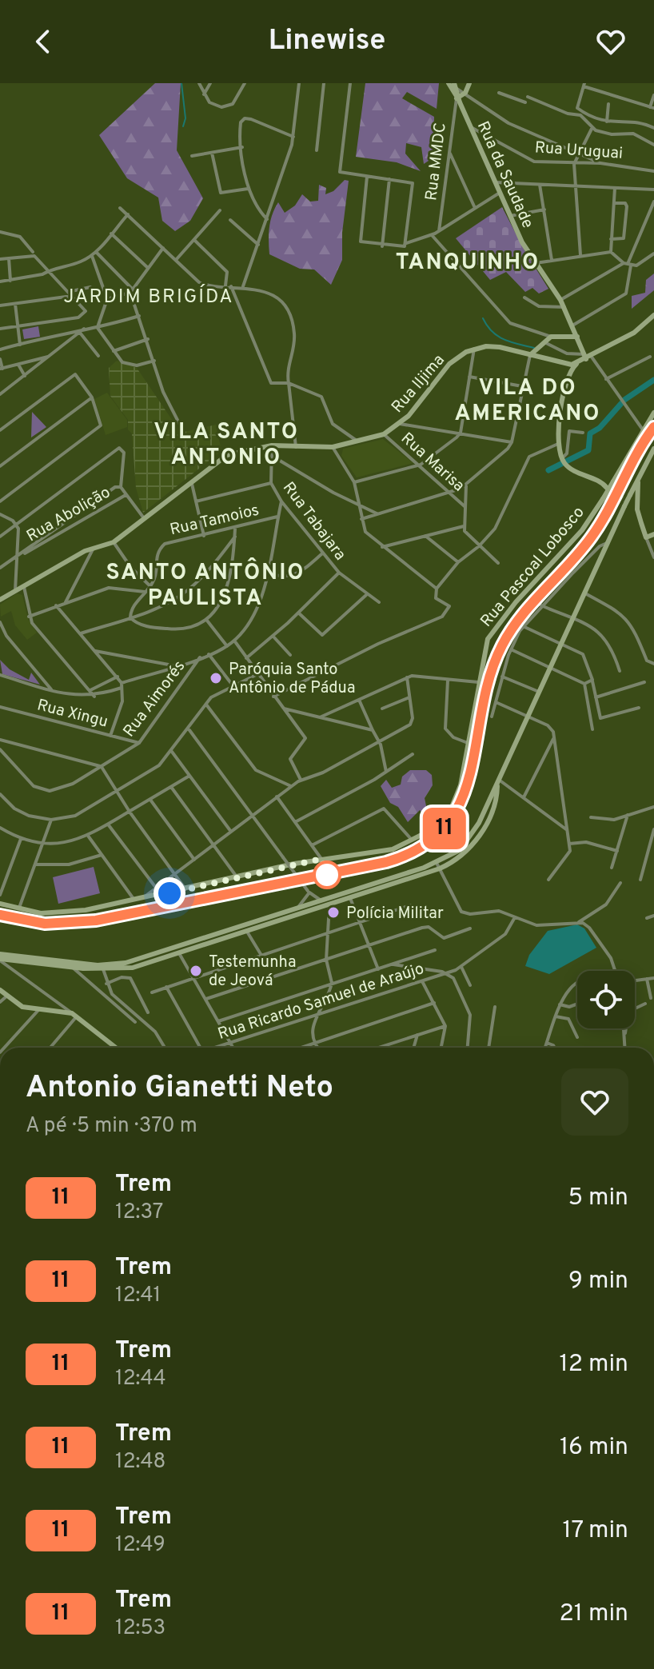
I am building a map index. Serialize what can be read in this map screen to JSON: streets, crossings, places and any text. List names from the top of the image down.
{
  "streets": {
    "main road": ["Rua da Saudade", "Rua Iljima", "Rua Pascoal Lobosco"],
    "street": [
      "Rua Uruguai",
      "Rua MMDC",
      "Rua Marisa",
      "Rua Abolição",
      "Rua Tamoios",
      "Rua Tabajara",
      "Rua Aimorés",
      "Rua Xingu",
      "Rua Ricardo Samuel de Araújo"
    ]
  },
  "crossings": [
    ["Rua Uruguai", "Rua da Saudade"],
    ["Rua MMDC", "Rua da Saudade"],
    ["Rua da Saudade", "Rua Pascoal Lobosco"],
    ["Rua Iljima", "Rua Marisa"],
    ["Rua Iljima", "Rua Tabajara"],
    ["Rua Aimorés", "Rua Xingu"]
  ],
  "districts": [
    "TANQUINHO",
    "JARDIM BRIGÍDA",
    "VILA DO AMERICANO",
    "VILA SANTO ANTONIO",
    "SANTO ANTÔNIO PAULISTA"
  ],
  "places": ["Paróquia Santo Antônio de Pádua", "Polícia Militar", "Testemunha de Jeová"],
  "page": {
    "header": "Linewise",
    "on_map": "11",
    "heading": ["Antonio Gianetti Neto", "A pé · 5 min · 370 m"],
    "list": [
      {
        "mark": "11",
        "name": "Trem",
        "note": "12:37",
        "value": "5 min"
      },
      {
        "mark": "11",
        "name": "Trem",
        "note": "12:41",
        "value": "9 min"
      },
      {
        "mark": "11",
        "name": "Trem",
        "note": "12:44",
        "value": "12 min"
      },
      {
        "mark": "11",
        "name": "Trem",
        "note": "12:48",
        "value": "16 min"
      },
      {
        "mark": "11",
        "name": "Trem",
        "note": "12:49",
        "value": "17 min"
      },
      {
        "mark": "11",
        "name": "Trem",
        "note": "12:53",
        "value": "21 min"
      }
    ]
  }
}
